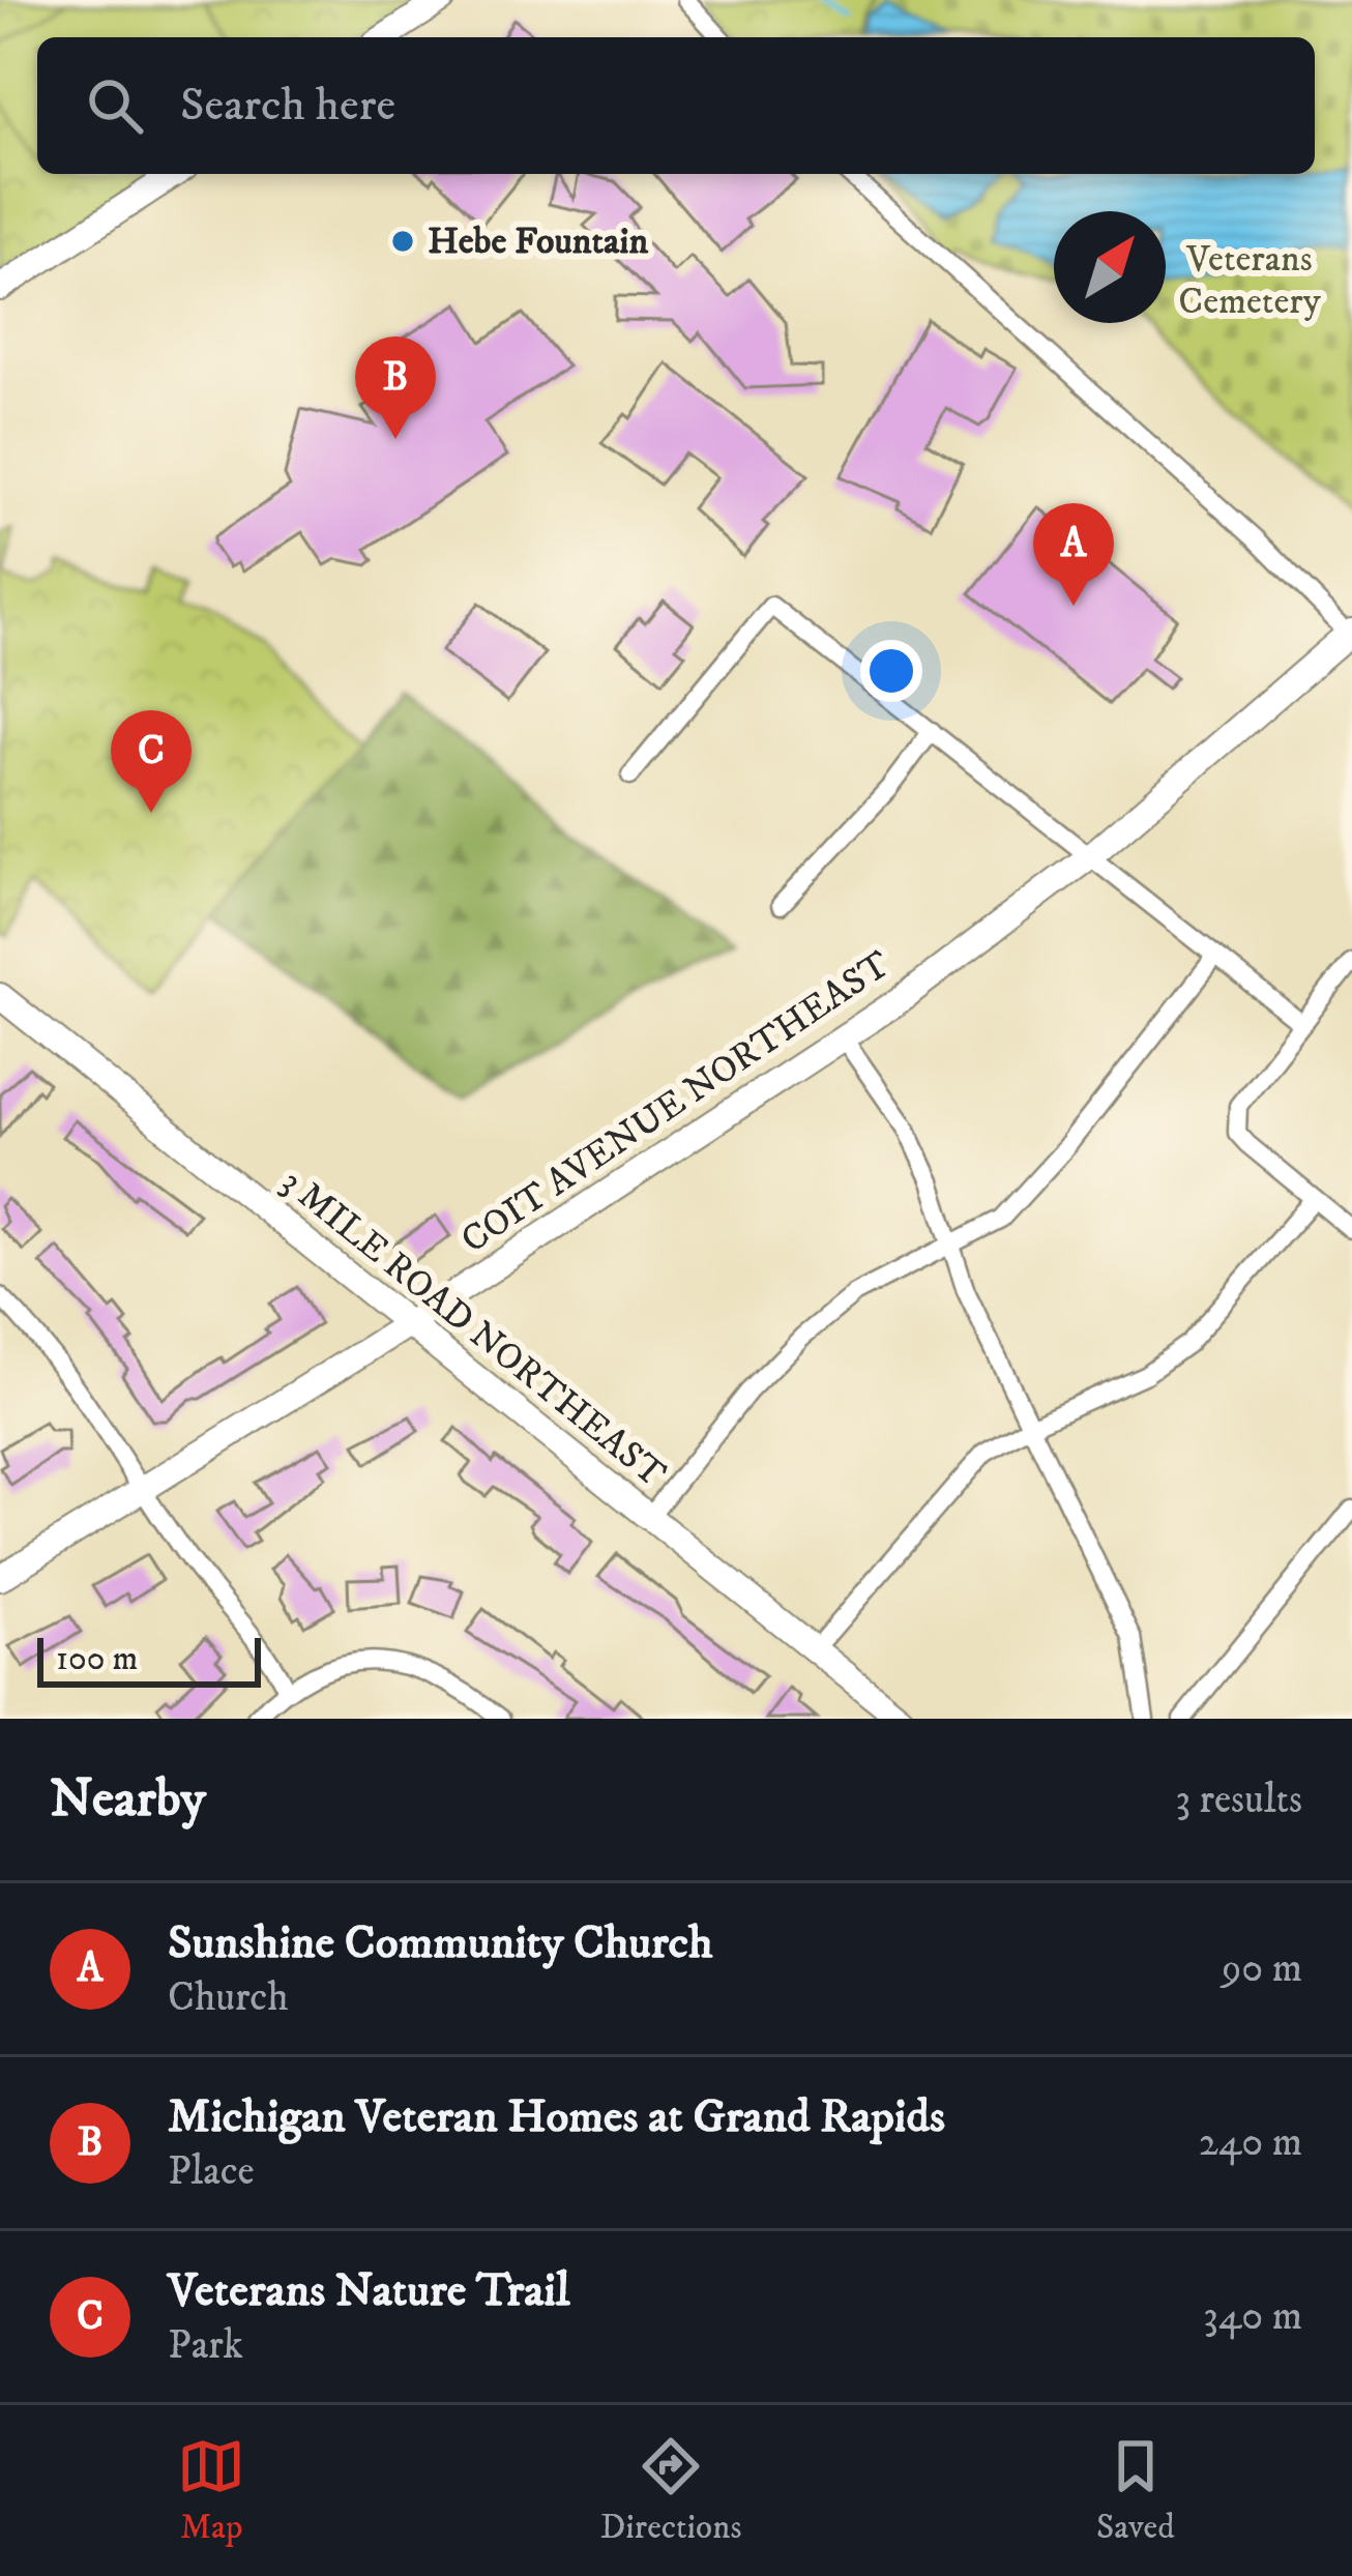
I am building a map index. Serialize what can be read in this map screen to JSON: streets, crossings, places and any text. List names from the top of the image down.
{
  "streets": {
    "main road": ["COIT AVENUE NORTHEAST", "3 MILE ROAD NORTHEAST"]
  },
  "crossings": [
    ["COIT AVENUE NORTHEAST", "3 MILE ROAD NORTHEAST"]
  ],
  "parks": ["Veterans Cemetery"],
  "places": ["Hebe Fountain"],
  "scale_bar": "100 m",
  "north": "top right",
  "page": {
    "search": "Search here",
    "pins": ["B", "A", "C"],
    "scale": "100 m",
    "heading": ["Nearby", "3 results"],
    "list": [
      {
        "mark": "A",
        "name": "Sunshine Community Church",
        "note": "Church",
        "value": "90 m"
      },
      {
        "mark": "B",
        "name": "Michigan Veteran Homes at Grand Rapids",
        "note": "Place",
        "value": "240 m"
      },
      {
        "mark": "C",
        "name": "Veterans Nature Trail",
        "note": "Park",
        "value": "340 m"
      }
    ],
    "nav": ["Map", "Directions", "Saved"]
  }
}
